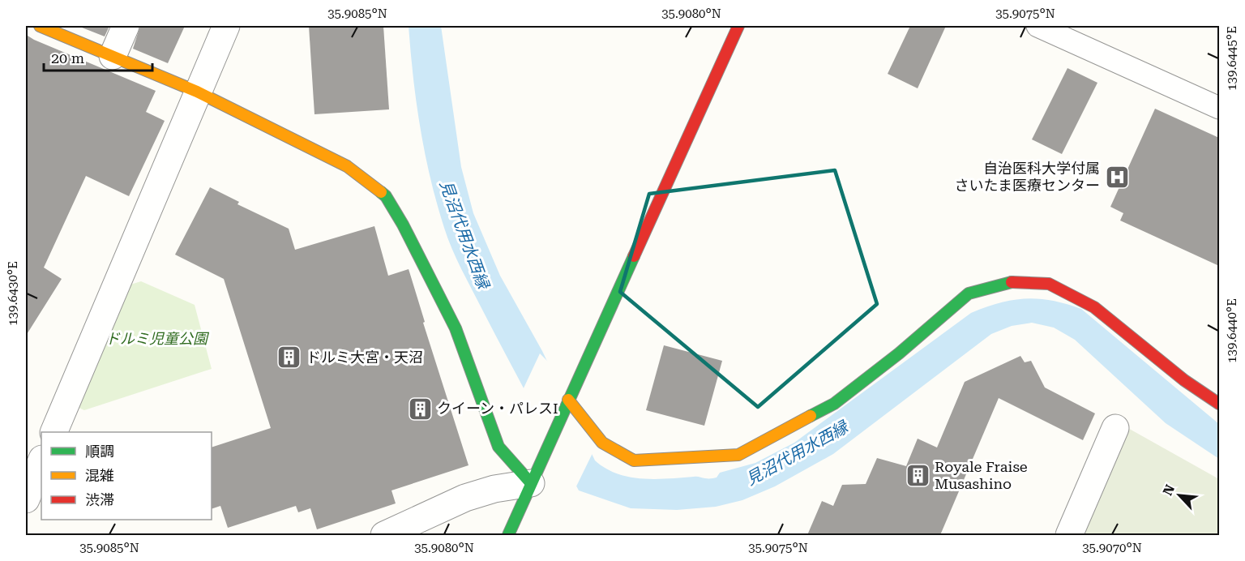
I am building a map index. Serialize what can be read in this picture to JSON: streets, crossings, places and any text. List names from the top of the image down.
{
  "water": ["見沼代用水西縁"],
  "parks": ["ドルミ児童公園"],
  "places": {
    "hospital": ["自治医科大学付属 さいたま医療センター"],
    "building": ["ドルミ大宮・天沼", "クイーン・パレスI", "Royale Fraise Musashino"]
  },
  "legend": ["順調", "混雑", "渋滞"],
  "scale_bar": "20 m",
  "north": "top left",
  "coordinates": [
    "35.9085°N",
    "35.9080°N",
    "35.9075°N",
    "139.6445°E",
    "139.6430°E",
    "139.6440°E",
    "35.9070°N"
  ]
}
